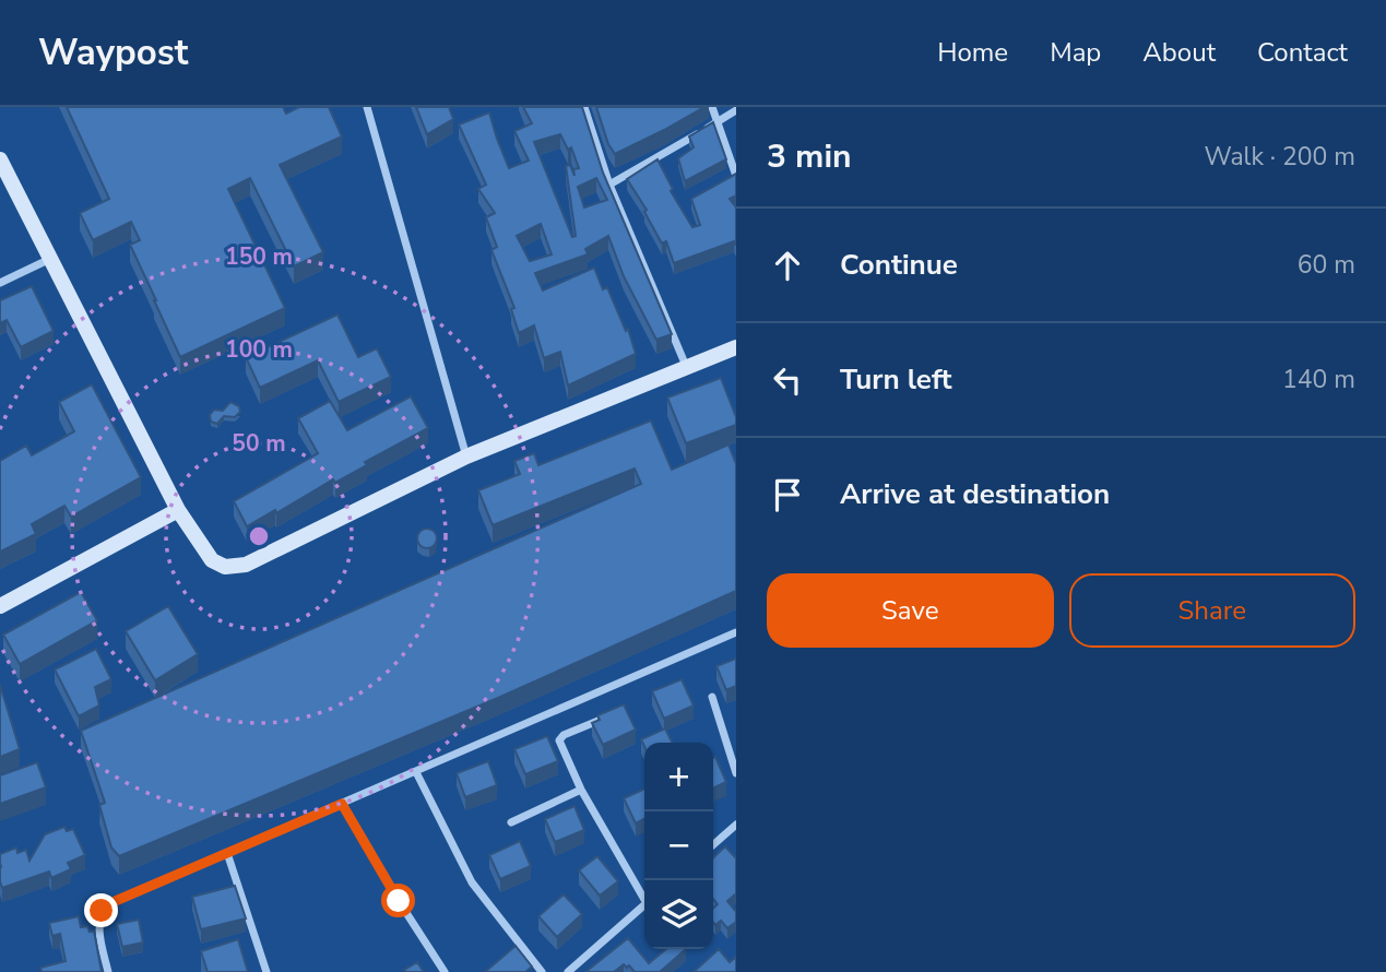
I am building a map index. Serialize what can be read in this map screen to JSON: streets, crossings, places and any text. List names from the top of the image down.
{
  "page": {
    "header": "Waypost",
    "nav": [
      "Home",
      "Map",
      "About",
      "Contact"
    ],
    "heading": ["3 min", "Walk · 200 m"],
    "list": [
      ["Continue", "60 m"],
      ["Turn left", "140 m"],
      "Arrive at destination"
    ],
    "buttons": ["Save", "Share"],
    "map_buttons": ["+", "−"]
  },
  "rings": ["150 m", "100 m", "50 m"]
}
